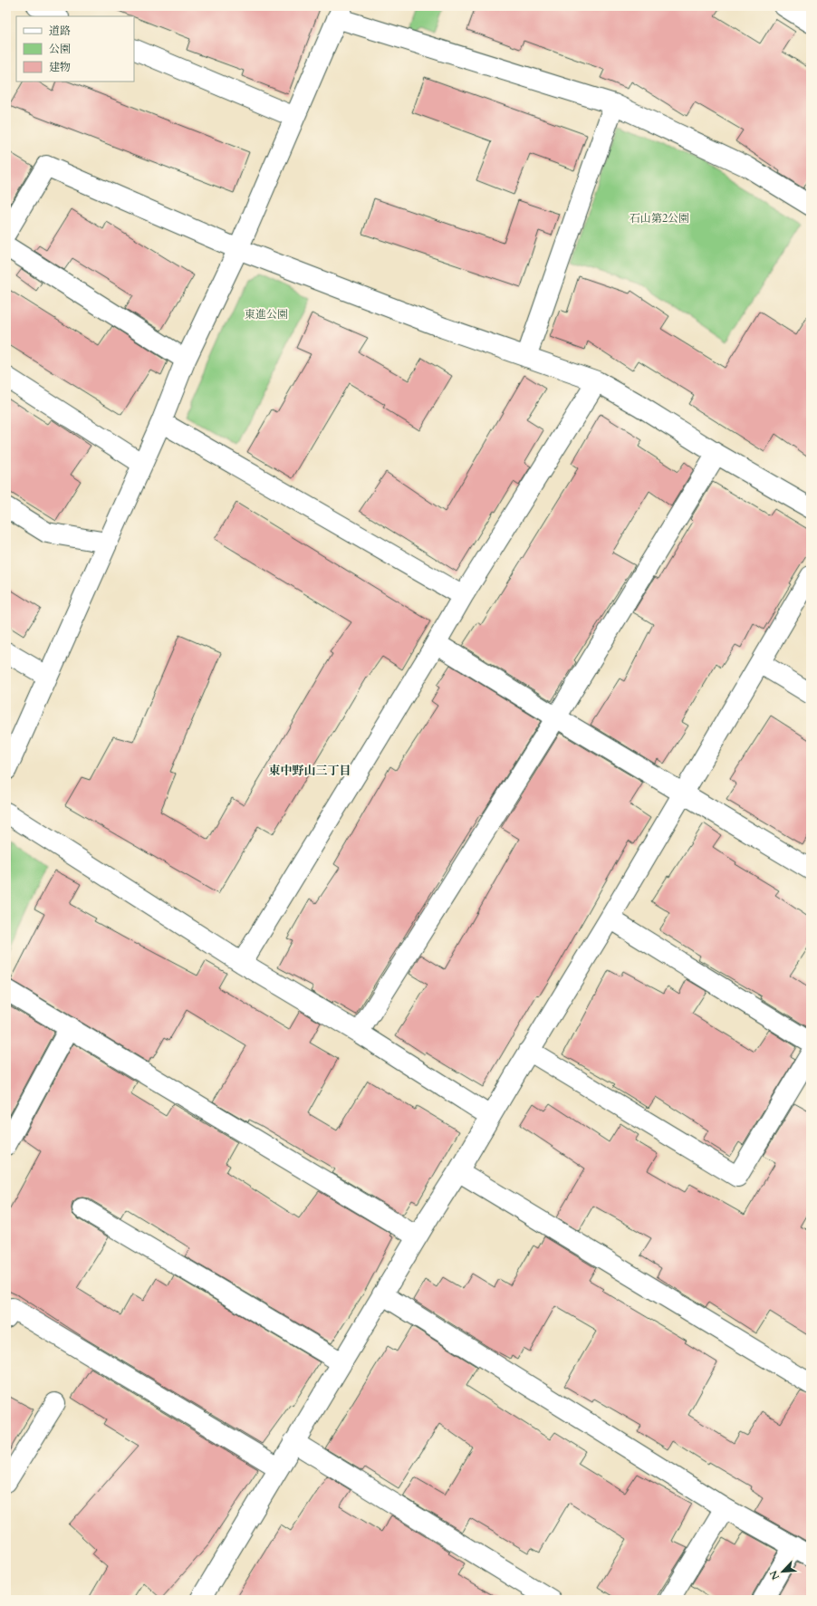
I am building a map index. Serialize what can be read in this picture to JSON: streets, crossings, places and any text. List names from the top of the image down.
{
  "districts": ["東中野山三丁目"],
  "parks": ["石山第2公園", "東進公園"],
  "legend": ["道路", "公園", "建物"],
  "north": "bottom left"
}
